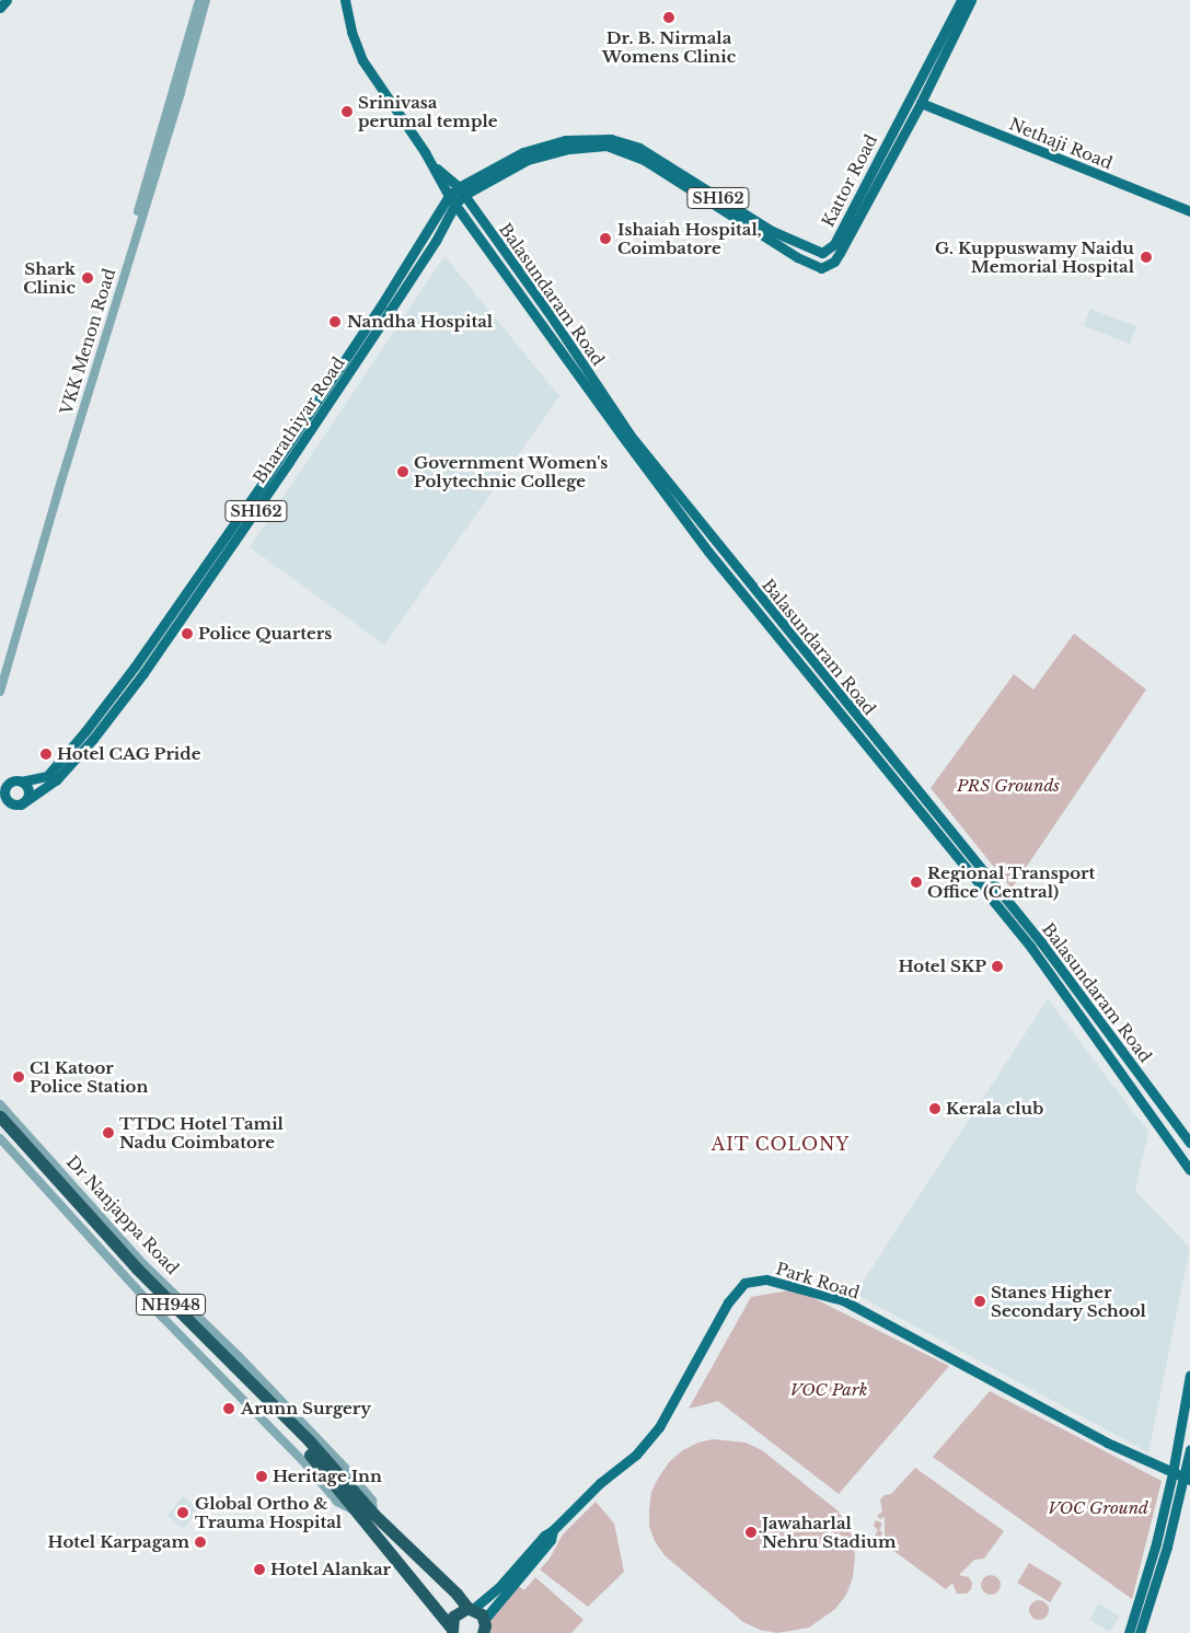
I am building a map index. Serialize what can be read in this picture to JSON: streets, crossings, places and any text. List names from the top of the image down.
{
  "streets": {
    "highway": ["Dr Nanjappa Road", "NH948"],
    "main road": [
      "Nethaji Road",
      "Kattor Road",
      "SH162",
      "Balasundaram Road",
      "Bharathiyar Road",
      "Park Road"
    ],
    "street": ["VKK Menon Road"]
  },
  "crossings": [
    ["Nethaji Road", "Kattor Road"],
    ["Nethaji Road", "SH162"],
    ["Kattor Road", "SH162"],
    ["Kattor Road", "Balasundaram Road"],
    ["Kattor Road", "Bharathiyar Road"],
    ["SH162", "Bharathiyar Road"],
    ["Balasundaram Road", "Bharathiyar Road"],
    ["Dr Nanjappa Road", "Park Road"],
    ["Dr Nanjappa Road", "NH948"],
    ["Park Road", "NH948"]
  ],
  "districts": ["AIT COLONY"],
  "parks": ["PRS Grounds", "VOC Park", "VOC Ground"],
  "places": [
    "Dr. B. Nirmala Womens Clinic",
    "Srinivasa perumal temple",
    "Ishaiah Hospital, Coimbatore",
    "G. Kuppuswamy Naidu Memorial Hospital",
    "Shark Clinic",
    "Nandha Hospital",
    "Government Women's Polytechnic College",
    "Police Quarters",
    "Hotel CAG Pride",
    "Regional Transport Office (Central)",
    "Hotel SKP",
    "C1 Katoor Police Station",
    "Kerala club",
    "TTDC Hotel Tamil Nadu Coimbatore",
    "Stanes Higher Secondary School",
    "Arunn Surgery",
    "Heritage Inn",
    "Global Ortho & Trauma Hospital",
    "Jawaharlal Nehru Stadium",
    "Hotel Karpagam",
    "Hotel Alankar"
  ]
}
